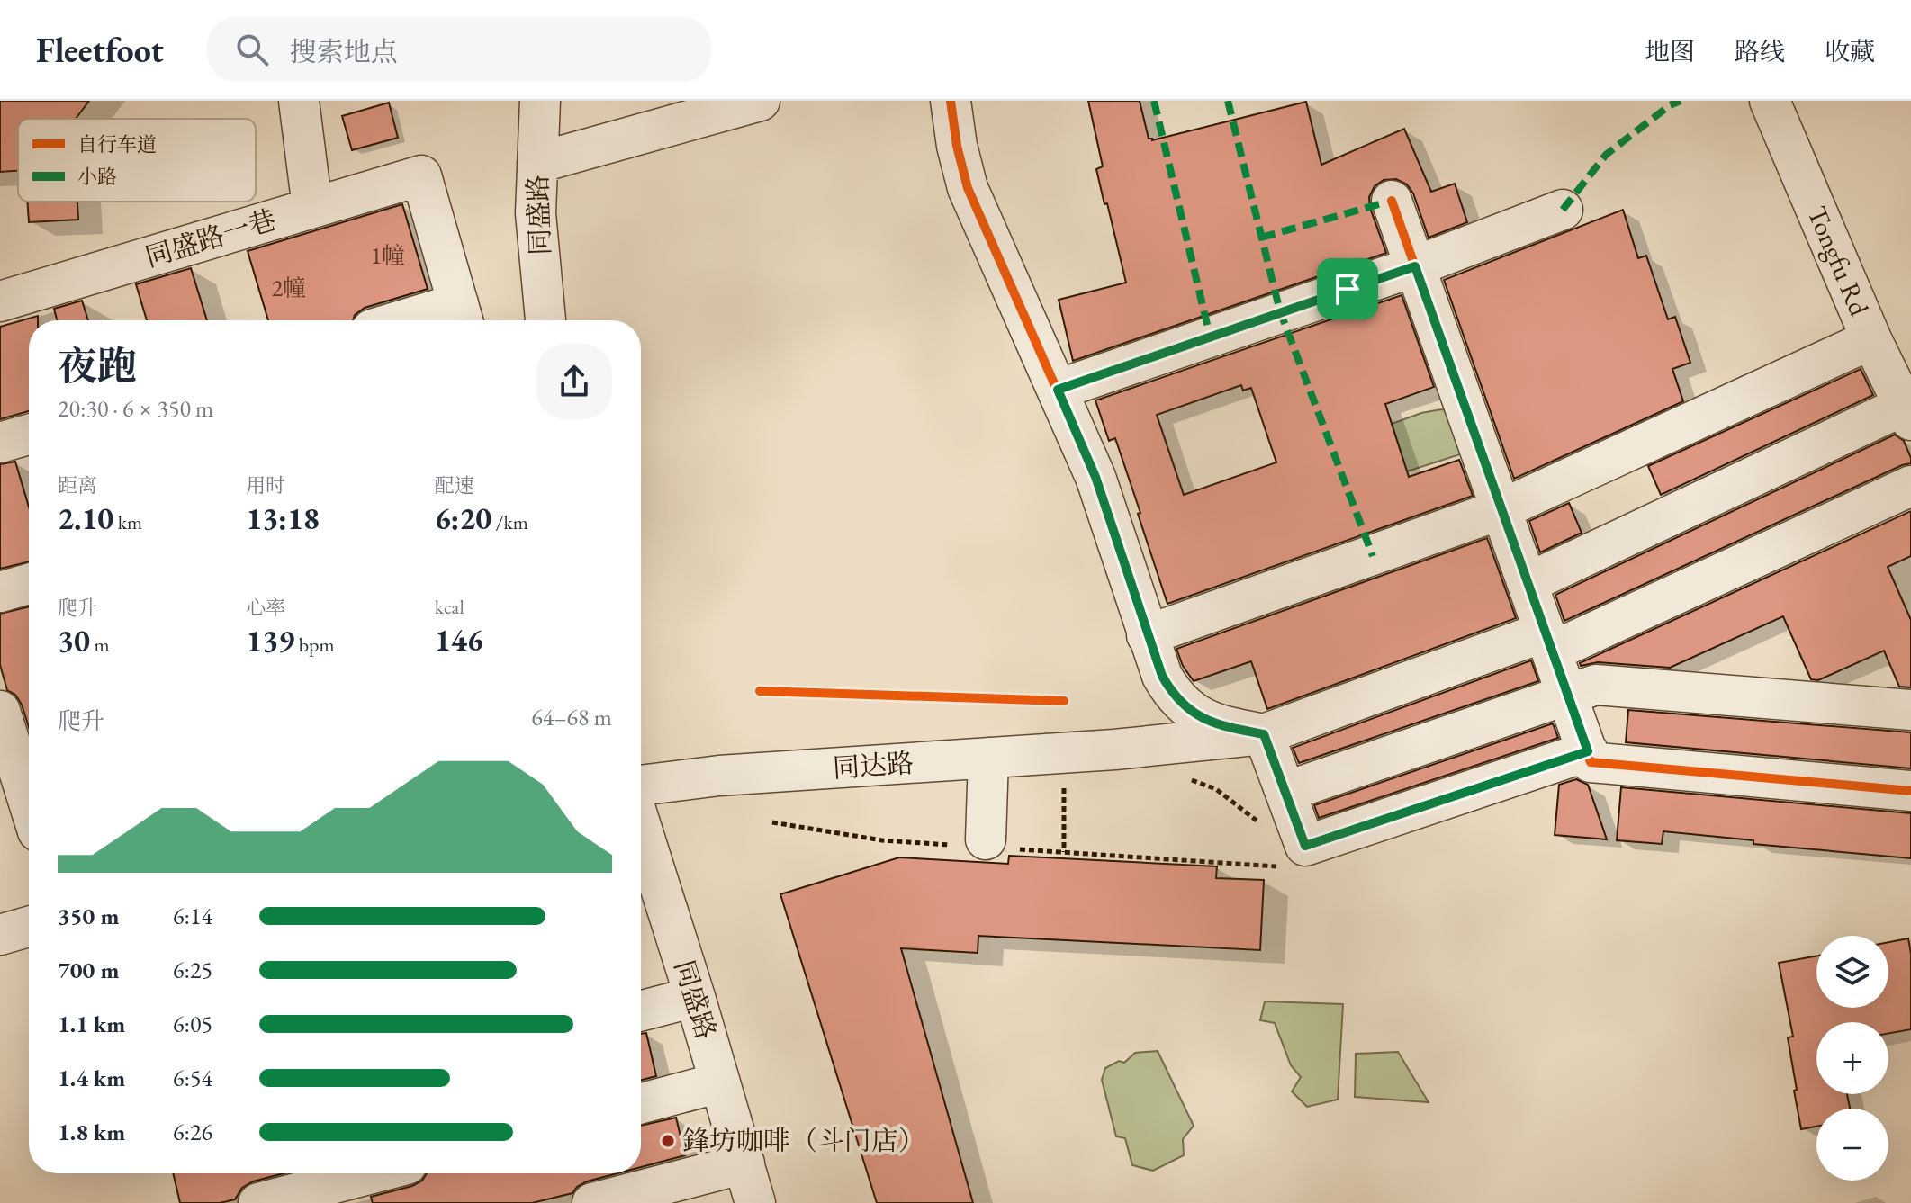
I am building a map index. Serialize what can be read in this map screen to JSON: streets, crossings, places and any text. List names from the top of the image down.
{
  "streets": {
    "street": [
      "同盛路",
      "同盛路一巷",
      "Tongfu Rd",
      "同达路"
    ]
  },
  "places": ["鋒坊咖啡（斗门店）"],
  "house_numbers": ["1幢", "2幢"],
  "legend": ["自行车道", "小路"],
  "page": {
    "header": "Fleetfoot",
    "search": "搜索地点",
    "nav": ["地图", "路线", "收藏"],
    "heading": ["夜跑", "20:30 · 6 × 350 m"],
    "stats": [
      ["距离", "2.10 km"],
      ["用时", "13:18"],
      ["配速", "6:20 /km"],
      ["爬升", "30 m"],
      ["心率", "139 bpm"],
      ["kcal", "146"]
    ],
    "chart": ["爬升", "64–68 m"],
    "list": [
      {
        "name": "350 m",
        "note": "6:14"
      },
      {
        "name": "700 m",
        "note": "6:25"
      },
      {
        "name": "1.1 km",
        "note": "6:05"
      },
      {
        "name": "1.4 km",
        "note": "6:54"
      },
      {
        "name": "1.8 km",
        "note": "6:26"
      }
    ],
    "map_buttons": ["+", "−"]
  }
}
